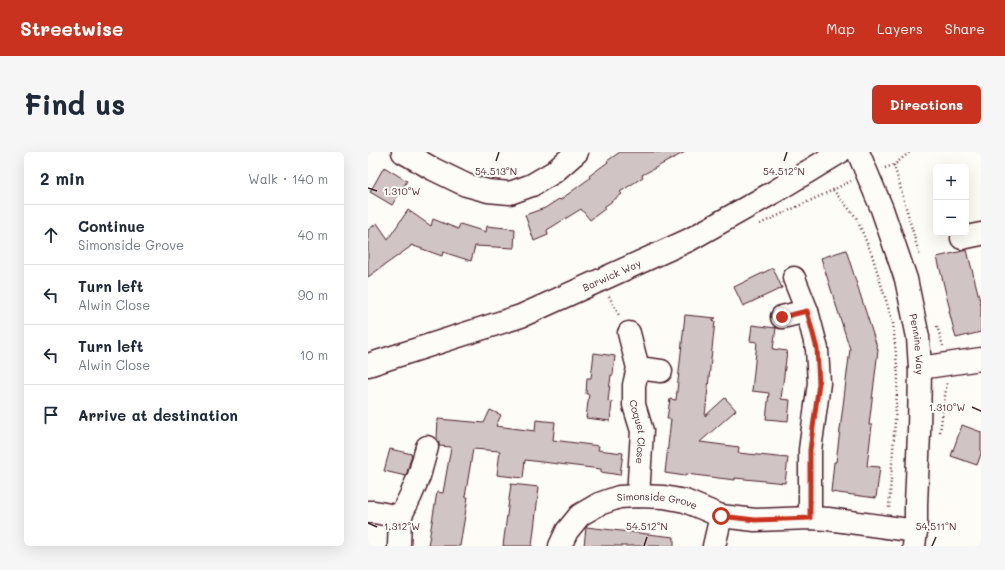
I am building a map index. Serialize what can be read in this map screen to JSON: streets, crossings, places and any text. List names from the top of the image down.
{
  "streets": {
    "street": [
      "Barwick Way",
      "Pennine Way",
      "Coquet Close",
      "Simonside Grove"
    ]
  },
  "crossings": [
    ["Pennine Way", "Simonside Grove"],
    ["Coquet Close", "Simonside Grove"]
  ],
  "page": {
    "header": "Streetwise",
    "nav": ["Map", "Layers", "Share"],
    "buttons": "Directions",
    "title": "Find us",
    "heading": ["2 min", "Walk · 140 m"],
    "map_buttons": ["+", "−"],
    "list": [
      ["Continue", "Simonside Grove", "40 m"],
      ["Turn left", "Alwin Close", "90 m"],
      ["Turn left", "Alwin Close", "10 m"],
      "Arrive at destination"
    ]
  },
  "coordinates": [
    "54.513°N",
    "54.512°N",
    "1.310°W",
    "54.511°N",
    "1.312°W"
  ]
}
